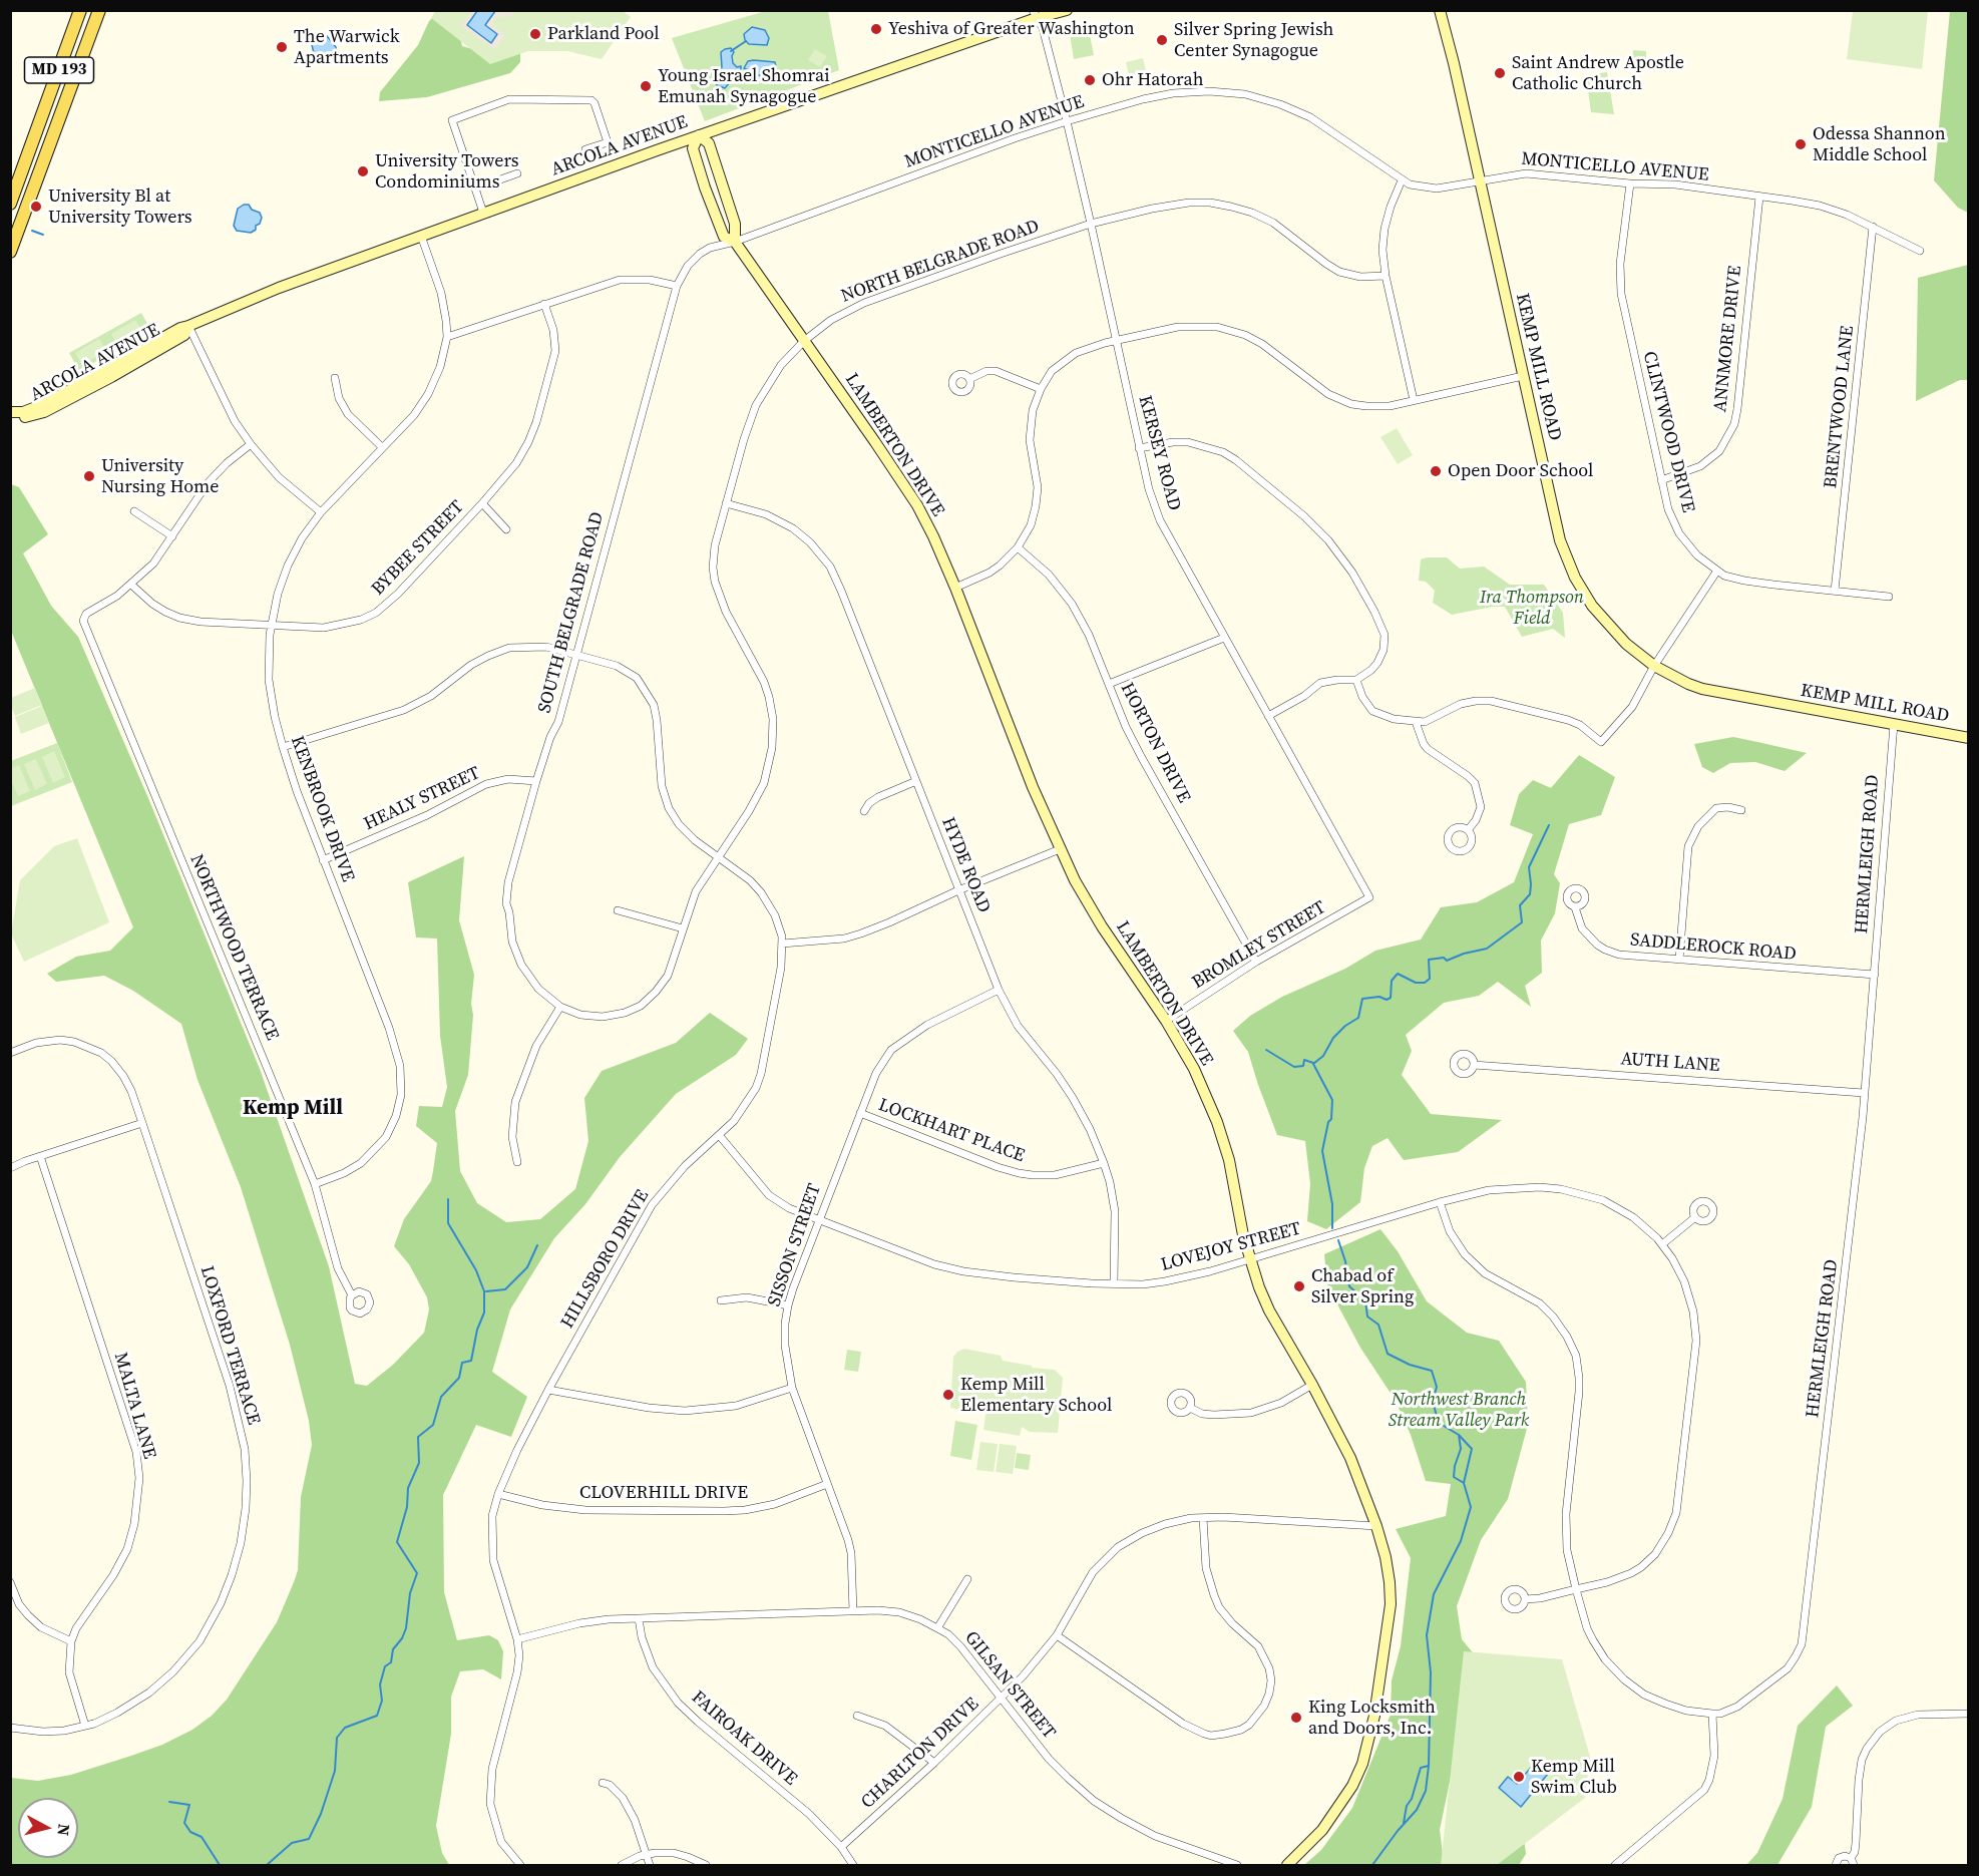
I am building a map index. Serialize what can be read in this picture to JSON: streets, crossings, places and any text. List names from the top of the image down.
{
  "streets": {
    "main road": ["MD 193"],
    "street": [
      "MONTICELLO AVENUE",
      "ARCOLA AVENUE",
      "NORTH BELGRADE ROAD",
      "ANNMORE DRIVE",
      "KEMP MILL ROAD",
      "BRENTWOOD LANE",
      "CLINTWOOD DRIVE",
      "LAMBERTON DRIVE",
      "KERSEY ROAD",
      "BYBEE STREET",
      "SOUTH BELGRADE ROAD",
      "HORTON DRIVE",
      "HEALY STREET",
      "KENBROOK DRIVE",
      "HERMLEIGH ROAD",
      "HYDE ROAD",
      "BROMLEY STREET",
      "NORTHWOOD TERRACE",
      "SADDLEROCK ROAD",
      "AUTH LANE",
      "LOCKHART PLACE",
      "SISSON STREET",
      "LOVEJOY STREET",
      "HILLSBORO DRIVE",
      "LOXFORD TERRACE",
      "MALTA LANE",
      "CLOVERHILL DRIVE",
      "GILSAN STREET",
      "FAIROAK DRIVE",
      "CHARLTON DRIVE"
    ]
  },
  "crossings": [
    ["MONTICELLO AVENUE", "ANNMORE DRIVE"],
    ["MONTICELLO AVENUE", "KEMP MILL ROAD"],
    ["MONTICELLO AVENUE", "BRENTWOOD LANE"],
    ["MONTICELLO AVENUE", "CLINTWOOD DRIVE"],
    ["MONTICELLO AVENUE", "LAMBERTON DRIVE"],
    ["MONTICELLO AVENUE", "KERSEY ROAD"],
    ["MONTICELLO AVENUE", "SOUTH BELGRADE ROAD"],
    ["ARCOLA AVENUE", "LAMBERTON DRIVE"],
    ["ARCOLA AVENUE", "KERSEY ROAD"],
    ["ARCOLA AVENUE", "KENBROOK DRIVE"],
    ["NORTH BELGRADE ROAD", "LAMBERTON DRIVE"],
    ["NORTH BELGRADE ROAD", "KERSEY ROAD"],
    ["NORTH BELGRADE ROAD", "SOUTH BELGRADE ROAD"],
    ["NORTH BELGRADE ROAD", "HYDE ROAD"],
    ["NORTH BELGRADE ROAD", "HILLSBORO DRIVE"],
    ["ANNMORE DRIVE", "CLINTWOOD DRIVE"],
    ["KEMP MILL ROAD", "HERMLEIGH ROAD"],
    ["BRENTWOOD LANE", "CLINTWOOD DRIVE"],
    ["LAMBERTON DRIVE", "SOUTH BELGRADE ROAD"],
    ["LAMBERTON DRIVE", "BROMLEY STREET"],
    ["LAMBERTON DRIVE", "LOVEJOY STREET"],
    ["LAMBERTON DRIVE", "CHARLTON DRIVE"],
    ["KERSEY ROAD", "BROMLEY STREET"],
    ["BYBEE STREET", "KENBROOK DRIVE"],
    ["BYBEE STREET", "NORTHWOOD TERRACE"],
    ["SOUTH BELGRADE ROAD", "HEALY STREET"],
    ["SOUTH BELGRADE ROAD", "HILLSBORO DRIVE"],
    ["HORTON DRIVE", "BROMLEY STREET"],
    ["HEALY STREET", "KENBROOK DRIVE"],
    ["KENBROOK DRIVE", "NORTHWOOD TERRACE"],
    ["KENBROOK DRIVE", "HILLSBORO DRIVE"],
    ["HERMLEIGH ROAD", "SADDLEROCK ROAD"],
    ["HERMLEIGH ROAD", "AUTH LANE"],
    ["HYDE ROAD", "LOCKHART PLACE"],
    ["HYDE ROAD", "SISSON STREET"],
    ["HYDE ROAD", "LOVEJOY STREET"],
    ["LOCKHART PLACE", "SISSON STREET"],
    ["SISSON STREET", "LOVEJOY STREET"],
    ["SISSON STREET", "CLOVERHILL DRIVE"],
    ["SISSON STREET", "GILSAN STREET"],
    ["LOVEJOY STREET", "HILLSBORO DRIVE"],
    ["HILLSBORO DRIVE", "CLOVERHILL DRIVE"],
    ["HILLSBORO DRIVE", "GILSAN STREET"],
    ["LOXFORD TERRACE", "MALTA LANE"],
    ["GILSAN STREET", "FAIROAK DRIVE"],
    ["GILSAN STREET", "CHARLTON DRIVE"],
    ["FAIROAK DRIVE", "CHARLTON DRIVE"]
  ],
  "districts": ["Kemp Mill"],
  "parks": ["Ira Thompson Field", "Northwest Branch Stream Valley Park"],
  "places": [
    "Yeshiva of Greater Washington",
    "Parkland Pool",
    "Silver Spring Jewish Center Synagogue",
    "The Warwick Apartments",
    "Saint Andrew Apostle Catholic Church",
    "Ohr Hatorah",
    "Young Israel Shomrai Emunah Synagogue",
    "Odessa Shannon Middle School",
    "University Towers Condominiums",
    "University Bl at University Towers",
    "Open Door School",
    "University Nursing Home",
    "Chabad of Silver Spring",
    "Kemp Mill Elementary School",
    "King Locksmith and Doors, Inc.",
    "Kemp Mill Swim Club"
  ],
  "north": "right"
}
